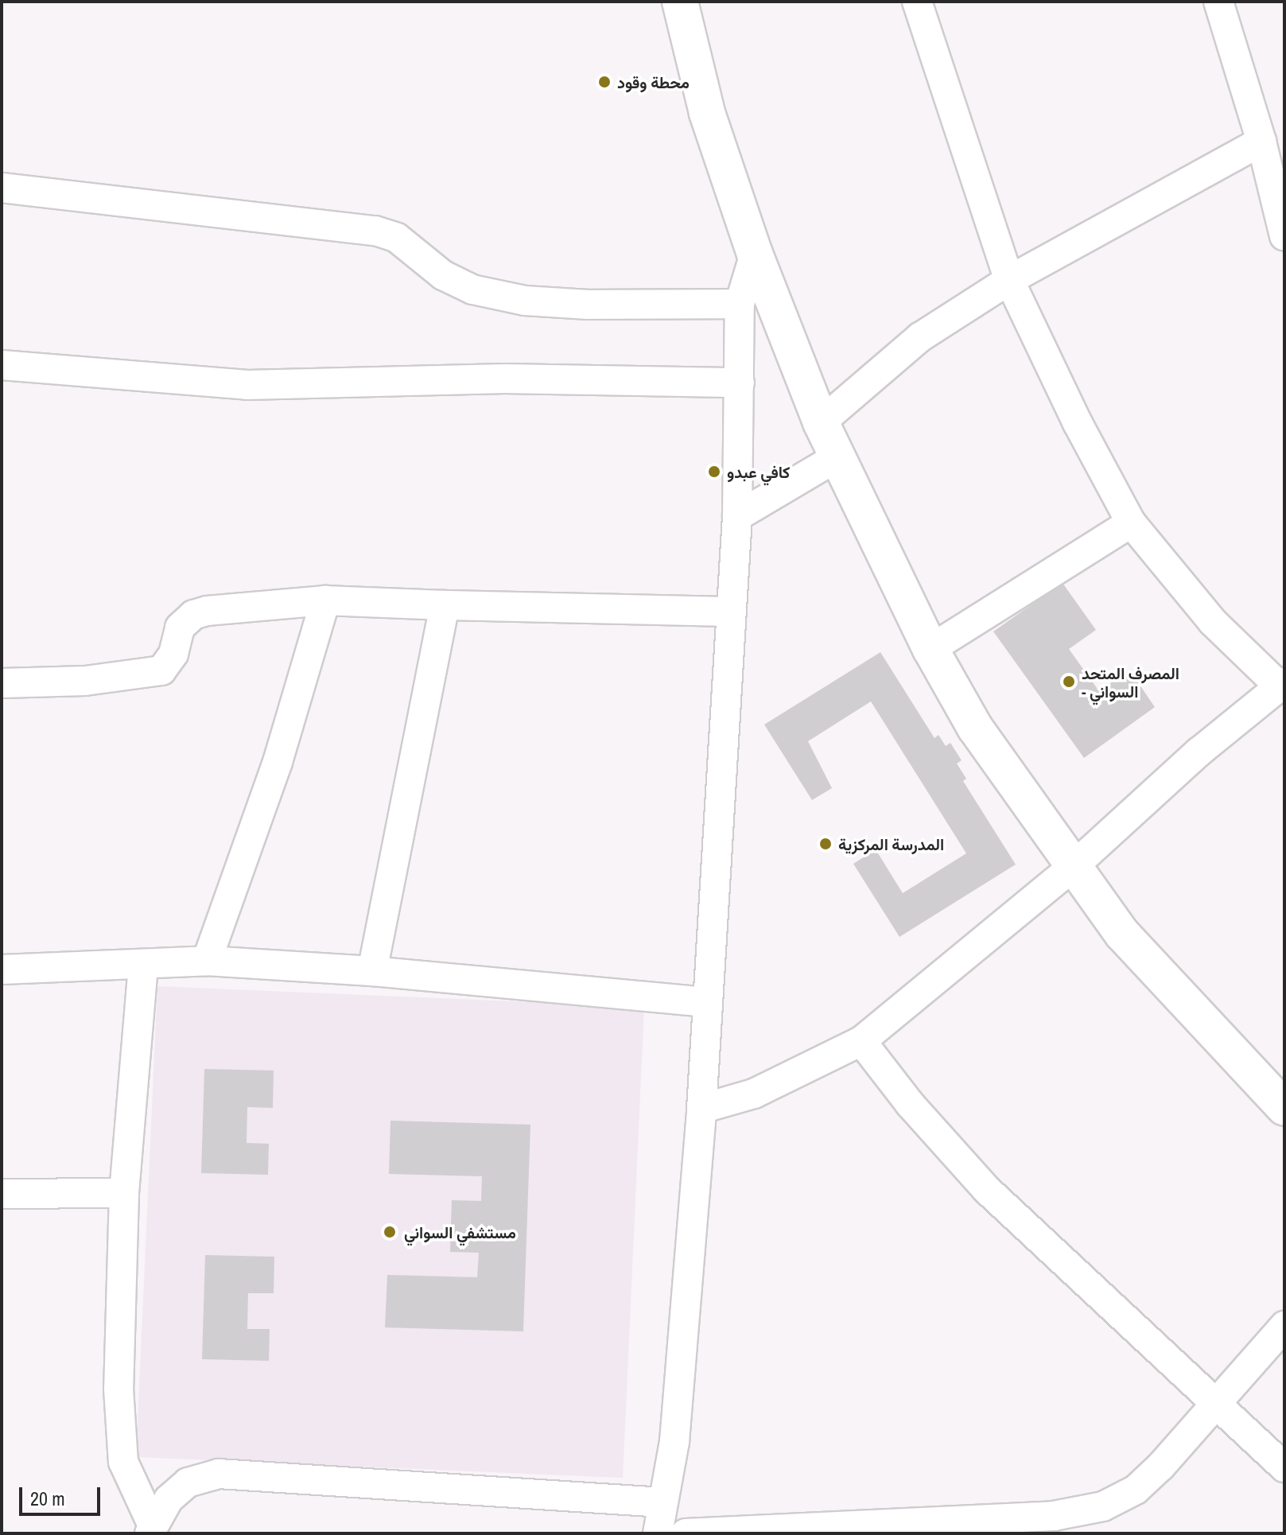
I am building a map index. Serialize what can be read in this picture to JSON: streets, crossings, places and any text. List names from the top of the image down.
{
  "places": [
    "محطة وقود",
    "كافي عبدو",
    "المصرف المتحد - السواني",
    "المدرسة المركزية",
    "مستشفي السواني"
  ],
  "scale_bar": "20 m"
}
